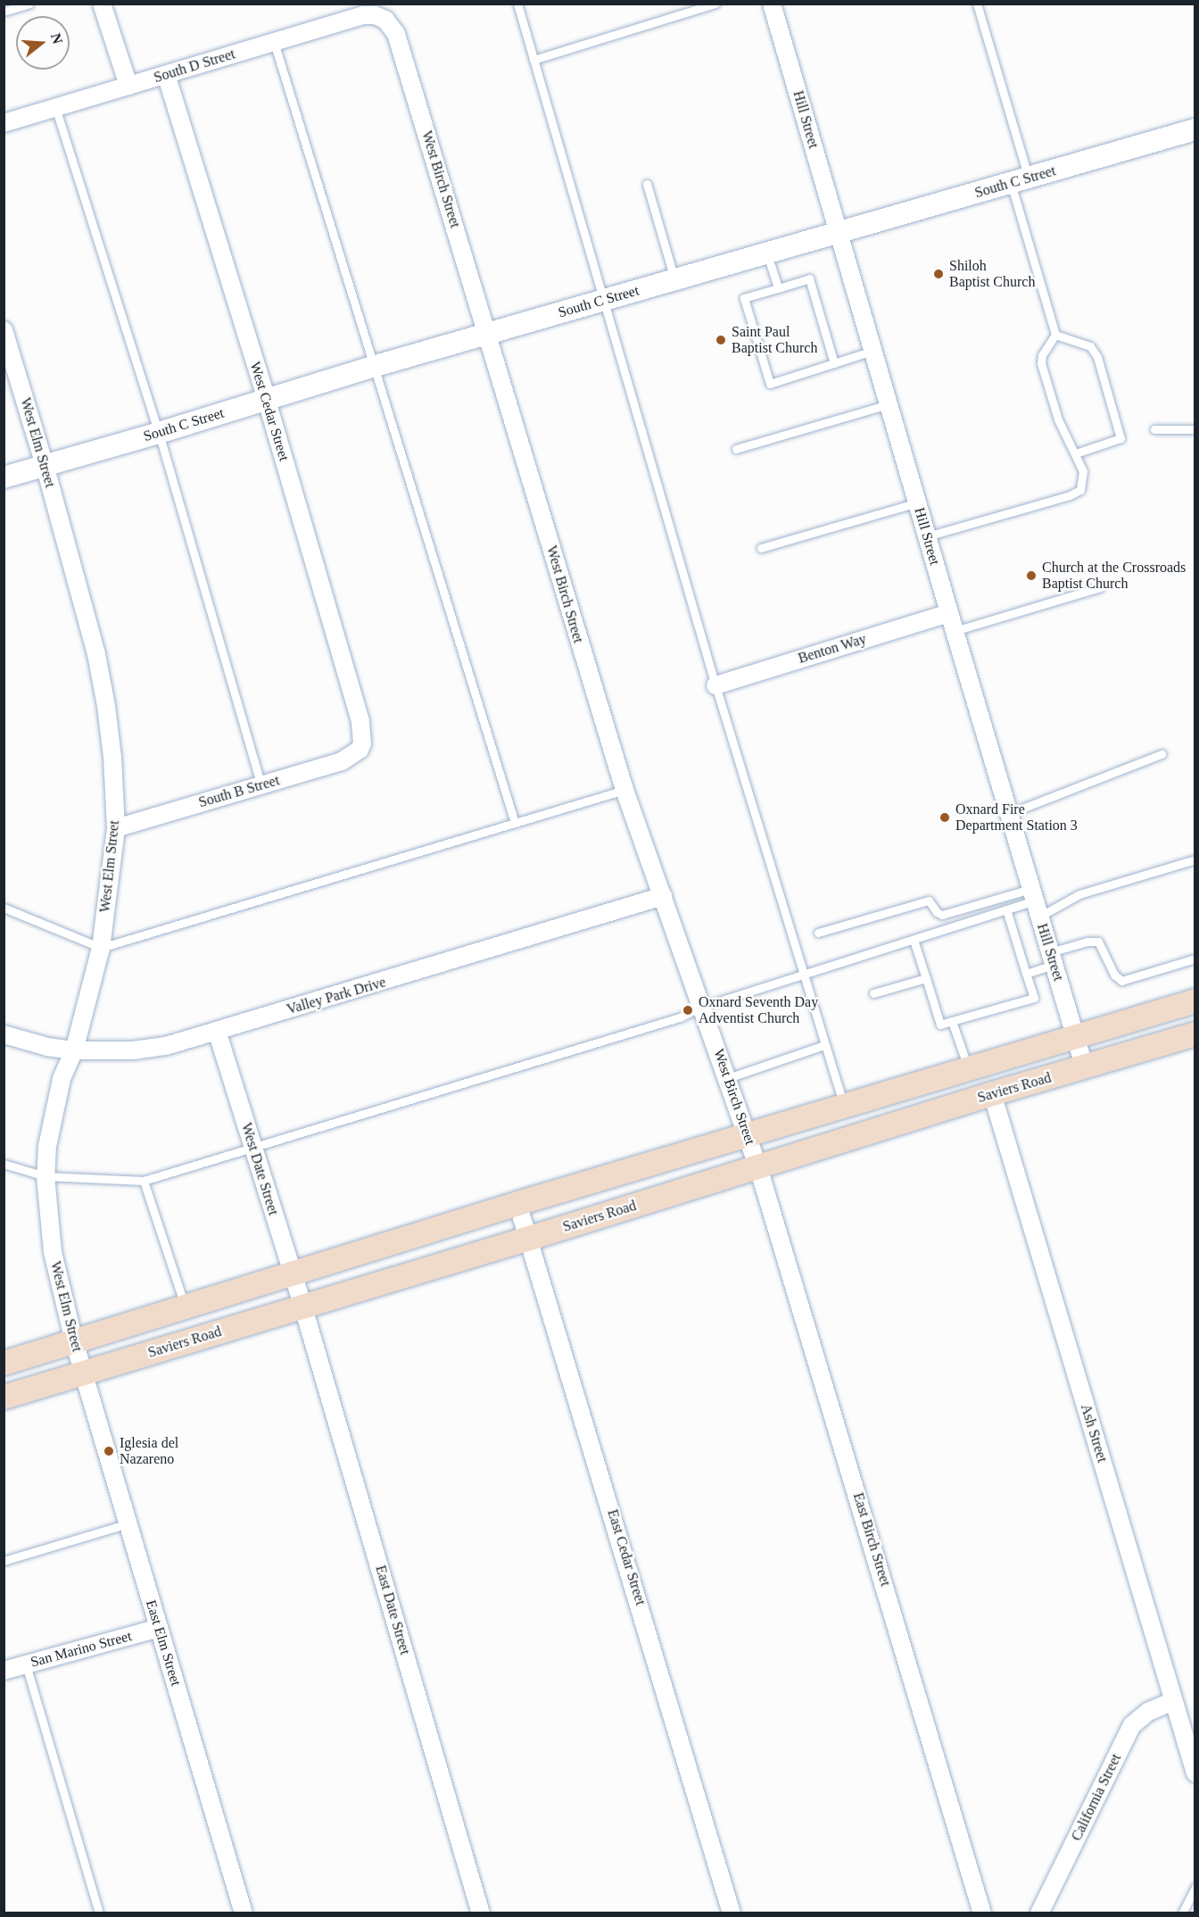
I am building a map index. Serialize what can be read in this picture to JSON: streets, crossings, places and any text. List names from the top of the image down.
{
  "streets": {
    "main road": ["Saviers Road"],
    "street": [
      "South D Street",
      "Hill Street",
      "West Birch Street",
      "South C Street",
      "West Cedar Street",
      "West Elm Street",
      "Benton Way",
      "South B Street",
      "Valley Park Drive",
      "West Date Street",
      "Ash Street",
      "East Birch Street",
      "East Cedar Street",
      "East Date Street",
      "East Elm Street",
      "San Marino Street",
      "California Street"
    ]
  },
  "crossings": [
    ["South D Street", "West Birch Street"],
    ["South D Street", "West Cedar Street"],
    ["Hill Street", "South C Street"],
    ["Hill Street", "Benton Way"],
    ["Hill Street", "Saviers Road"],
    ["West Birch Street", "South C Street"],
    ["West Birch Street", "Valley Park Drive"],
    ["West Birch Street", "Saviers Road"],
    ["West Birch Street", "East Birch Street"],
    ["South C Street", "West Cedar Street"],
    ["South C Street", "West Elm Street"],
    ["West Cedar Street", "South B Street"],
    ["West Elm Street", "South B Street"],
    ["West Elm Street", "Valley Park Drive"],
    ["West Elm Street", "Saviers Road"],
    ["West Elm Street", "East Elm Street"],
    ["Valley Park Drive", "West Date Street"],
    ["Saviers Road", "West Date Street"],
    ["Saviers Road", "Ash Street"],
    ["Saviers Road", "East Birch Street"],
    ["Saviers Road", "East Cedar Street"],
    ["Saviers Road", "East Date Street"],
    ["Saviers Road", "East Elm Street"],
    ["West Date Street", "East Date Street"],
    ["Ash Street", "California Street"],
    ["East Elm Street", "San Marino Street"]
  ],
  "places": [
    "Shiloh Baptist Church",
    "Saint Paul Baptist Church",
    "Church at the Crossroads Baptist Church",
    "Oxnard Fire Department Station 3",
    "Oxnard Seventh Day Adventist Church",
    "Iglesia del Nazareno"
  ],
  "north": "right"
}
